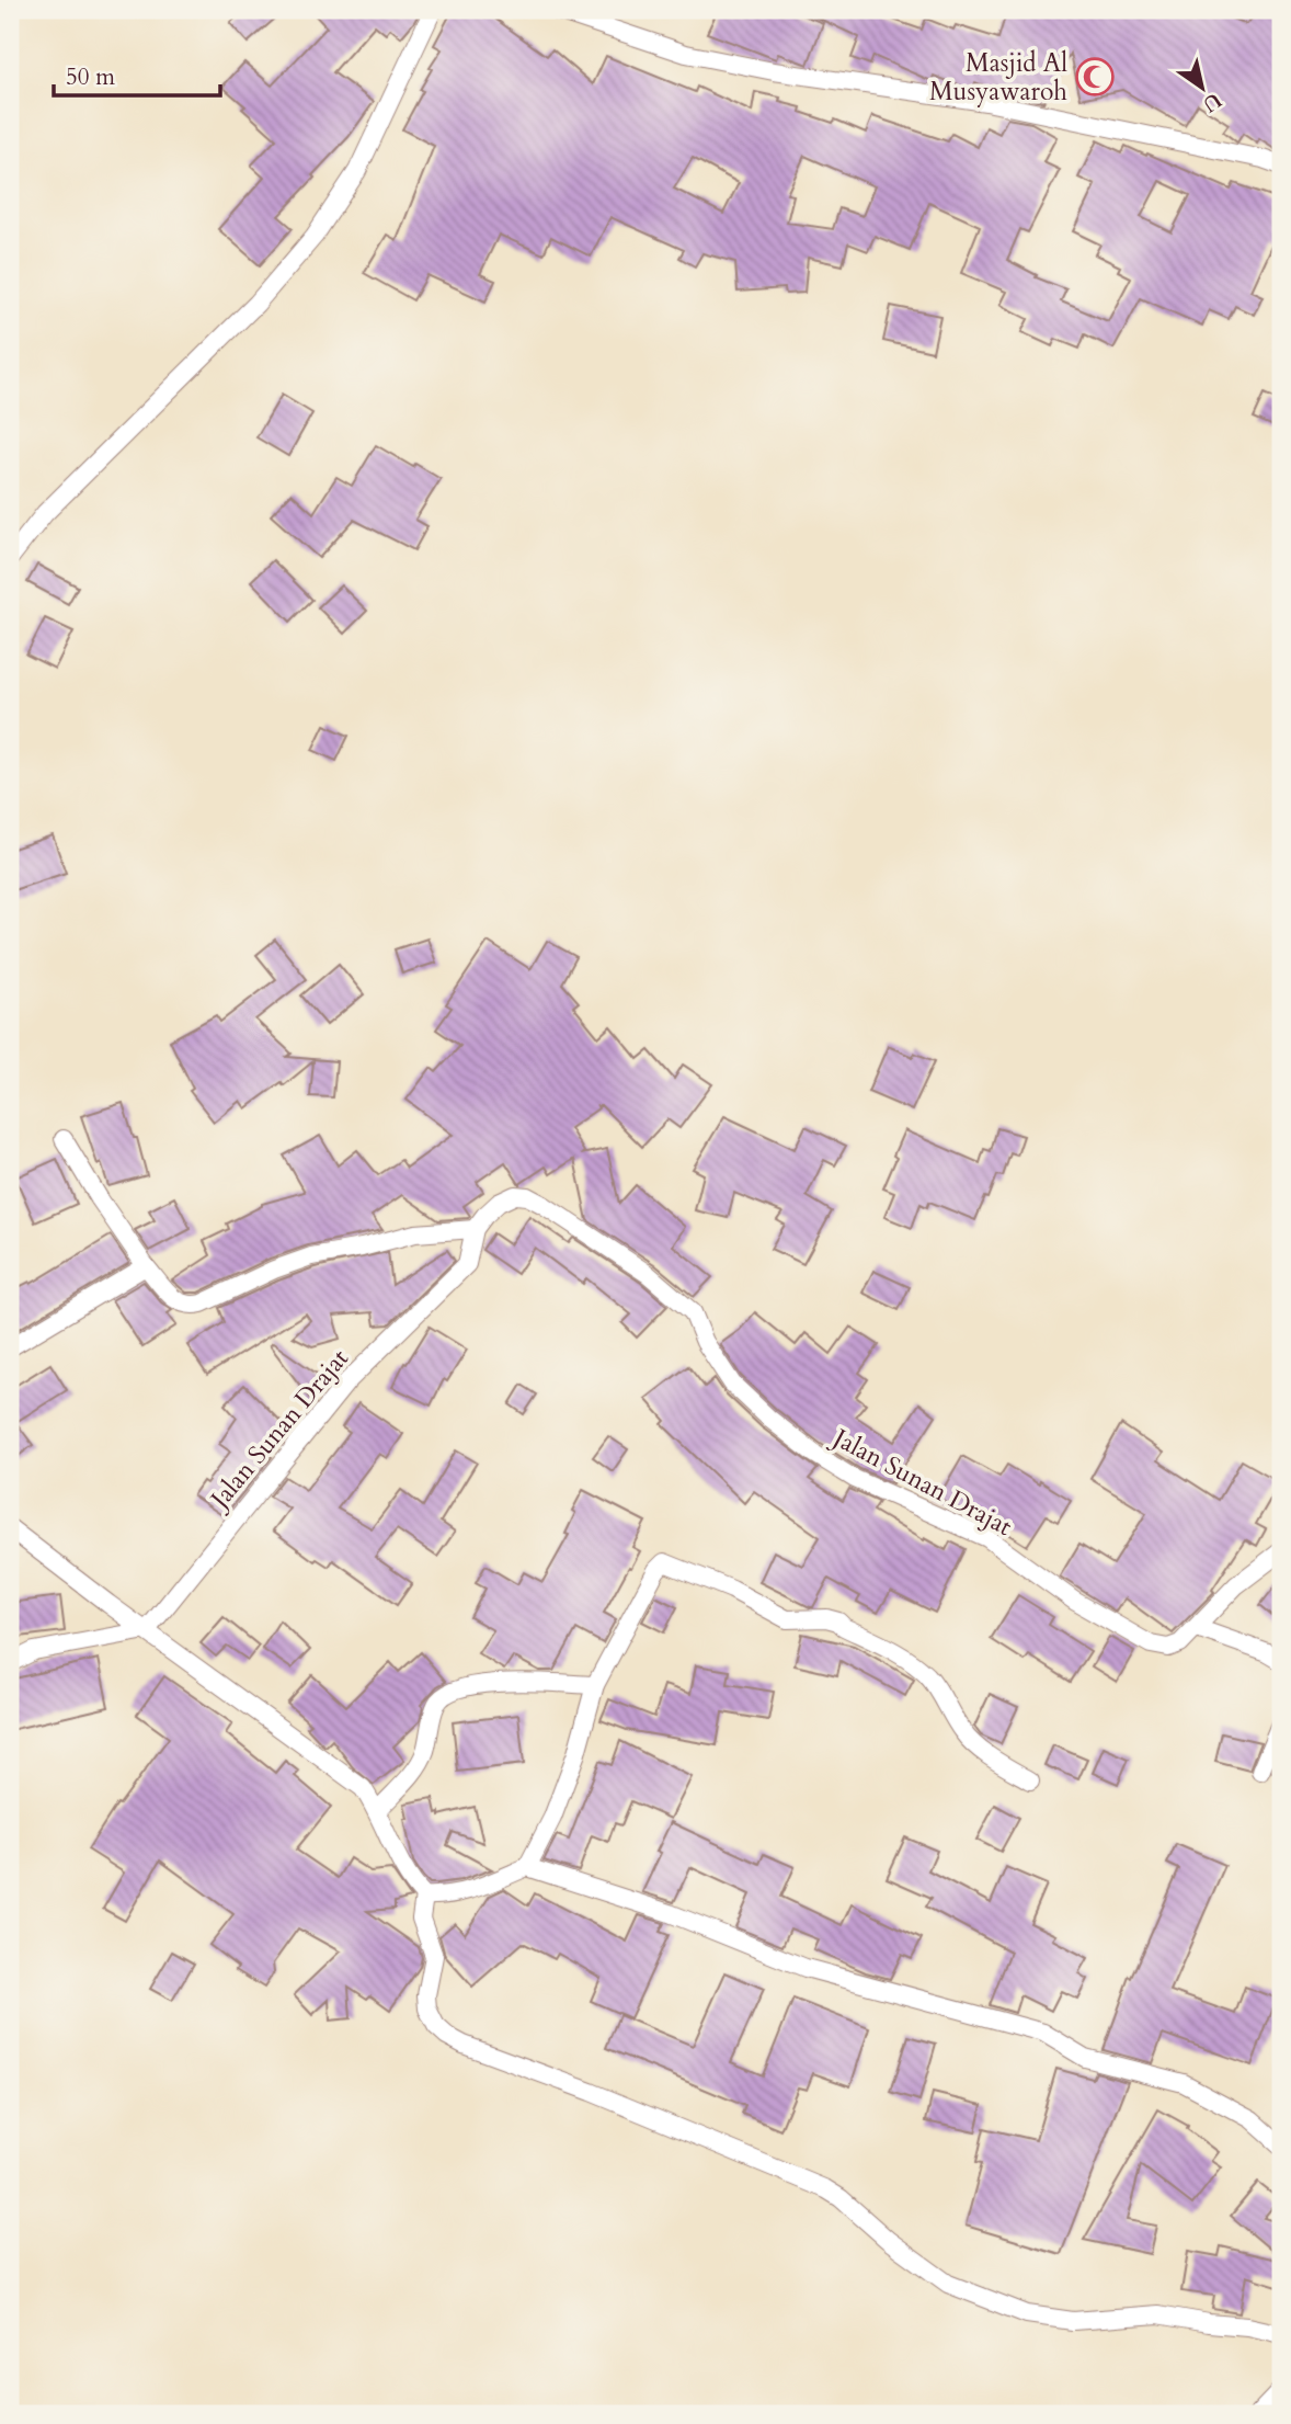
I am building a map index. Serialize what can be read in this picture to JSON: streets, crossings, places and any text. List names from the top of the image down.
{
  "streets": {
    "street": ["Jalan Sunan Drajat"]
  },
  "places": {
    "mosque": ["Masjid Al Musyawaroh"]
  },
  "scale_bar": "50 m",
  "north": "bottom right"
}
